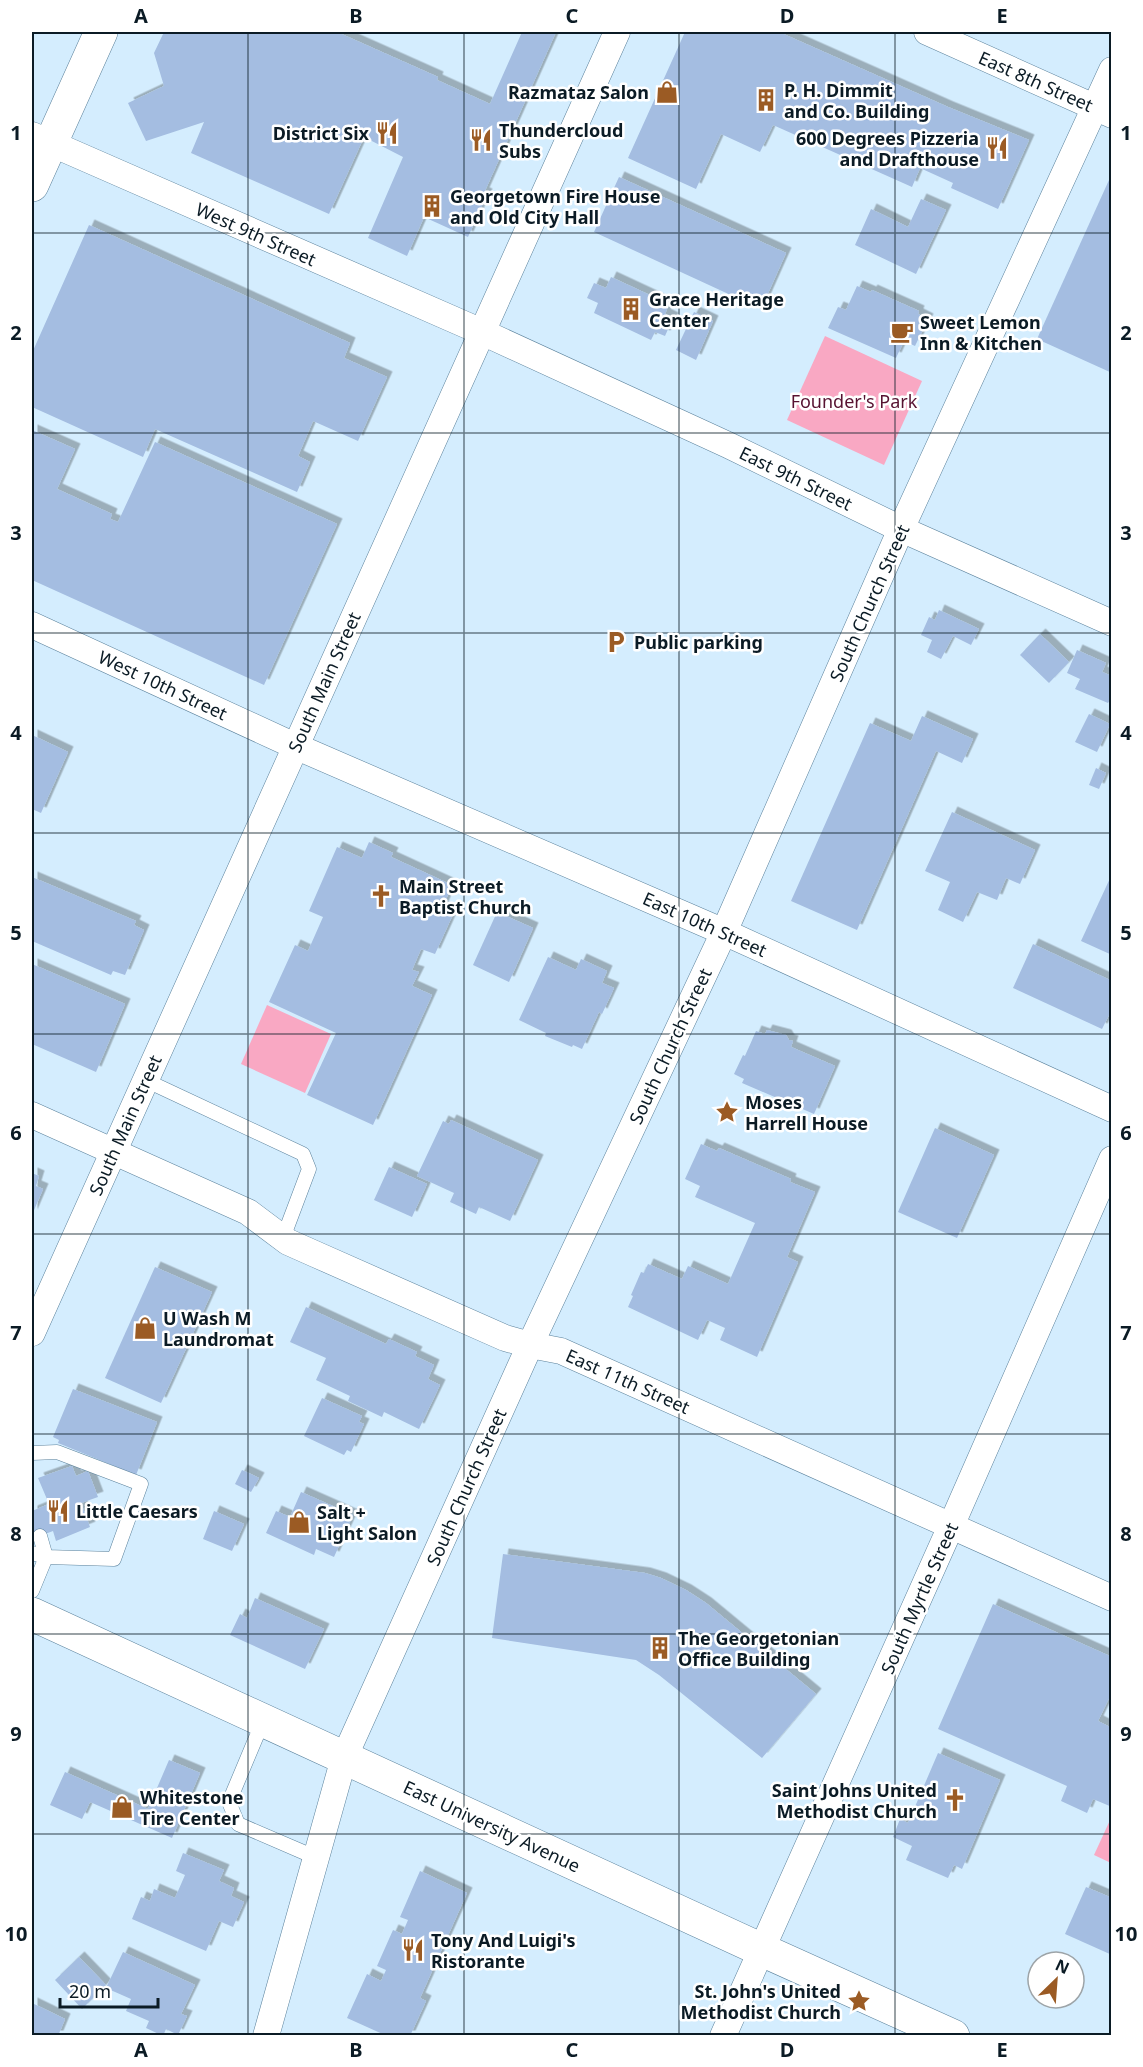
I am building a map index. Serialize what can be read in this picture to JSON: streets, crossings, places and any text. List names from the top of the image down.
{
  "streets": {
    "main road": ["East University Avenue"],
    "street": [
      "East 8th Street",
      "West 9th Street",
      "East 9th Street",
      "South Church Street",
      "South Main Street",
      "West 10th Street",
      "East 10th Street",
      "East 11th Street",
      "South Myrtle Street"
    ]
  },
  "crossings": [
    ["East 8th Street", "South Church Street"],
    ["West 9th Street", "East 9th Street"],
    ["West 9th Street", "South Main Street"],
    ["East 9th Street", "South Church Street"],
    ["East 9th Street", "South Main Street"],
    ["South Church Street", "East 10th Street"],
    ["South Church Street", "East 11th Street"],
    ["South Church Street", "East University Avenue"],
    ["South Main Street", "West 10th Street"],
    ["South Main Street", "East 10th Street"],
    ["South Main Street", "East 11th Street"],
    ["West 10th Street", "East 10th Street"],
    ["East 11th Street", "South Myrtle Street"],
    ["South Myrtle Street", "East University Avenue"]
  ],
  "parks": ["Founder's Park"],
  "places": {
    "shop": [
      "Razmataz Salon",
      "U Wash M Laundromat",
      "Salt + Light Salon",
      "Whitestone Tire Center"
    ],
    "building": [
      "P. H. Dimmit and Co. Building",
      "Georgetown Fire House and Old City Hall",
      "Grace Heritage Center",
      "The Georgetonian Office Building"
    ],
    "restaurant": [
      "District Six",
      "Thundercloud Subs",
      "600 Degrees Pizzeria and Drafthouse",
      "Little Caesars",
      "Tony And Luigi's Ristorante"
    ],
    "cafe": ["Sweet Lemon Inn & Kitchen"],
    "parking": ["Public parking"],
    "church": ["Main Street Baptist Church", "Saint Johns United Methodist Church"],
    "place": ["Moses Harrell House", "St. John's United Methodist Church"]
  },
  "scale_bar": "20 m",
  "north": "top right",
  "grid": {
    "columns": [
      "A",
      "B",
      "C",
      "D",
      "E"
    ],
    "rows": [
      "1",
      "2",
      "3",
      "4",
      "5",
      "6",
      "7",
      "8",
      "9",
      "10"
    ]
  }
}
